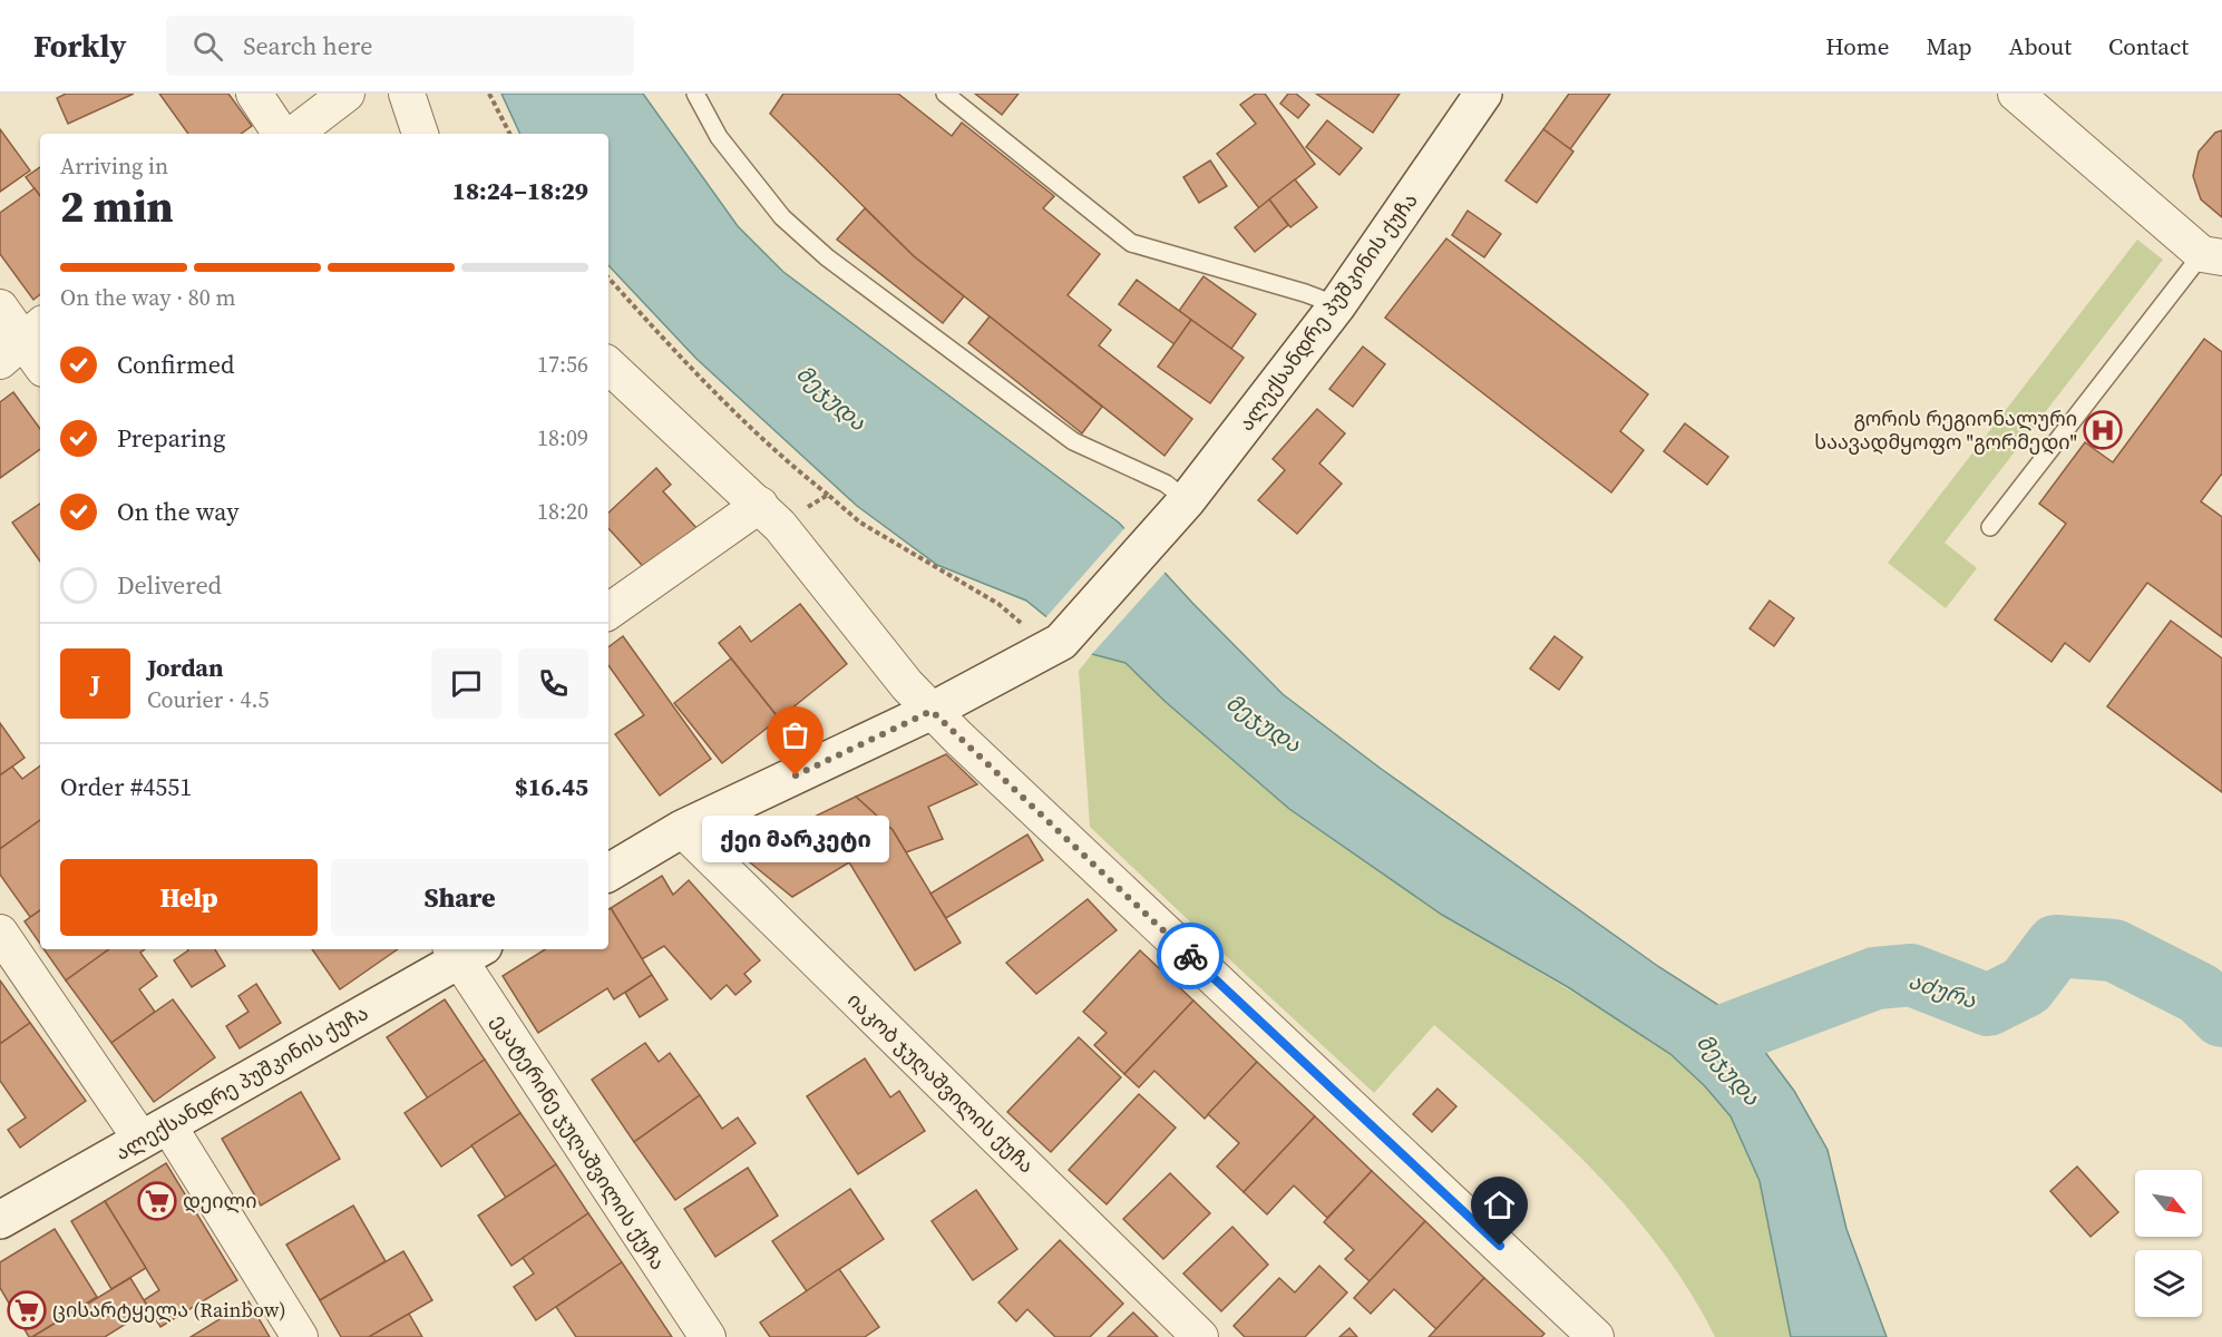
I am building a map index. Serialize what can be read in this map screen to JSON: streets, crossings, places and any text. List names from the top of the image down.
{
  "streets": {
    "main road": ["ალექსანდრე პუშკინის ქუჩა"],
    "street": ["იაკობ ჯუღაშვილის ქუჩა", "ეკატერინე ჯუღაშვილის ქუჩა"]
  },
  "crossings": [
    ["ალექსანდრე პუშკინის ქუჩა", "ეკატერინე ჯუღაშვილის ქუჩა"]
  ],
  "water": ["მეჯუდა", "აძურა"],
  "places": {
    "hospital": ["გორის რეგიონალური საავადმყოფო \"გორმედი\""],
    "other": ["ქეი მარკეტი"],
    "supermarket": ["დეილი", "ცისარტყელა (Rainbow)"]
  },
  "north": "bottom right",
  "page": {
    "header": "Forkly",
    "search": "Search here",
    "nav": [
      "Home",
      "Map",
      "About",
      "Contact"
    ],
    "heading": ["2 min", "Arriving in", "18:24–18:29"],
    "panel": [
      "Jordan",
      "Courier · 4.5",
      "Order #4551",
      "$16.45"
    ],
    "bar": "On the way · 80 m",
    "list": [
      ["Confirmed", "17:56"],
      ["Preparing", "18:09"],
      ["On the way", "18:20"],
      "Delivered"
    ],
    "round": "J",
    "bubble": "ქეი მარკეტი",
    "buttons": ["Help", "Share"]
  }
}
